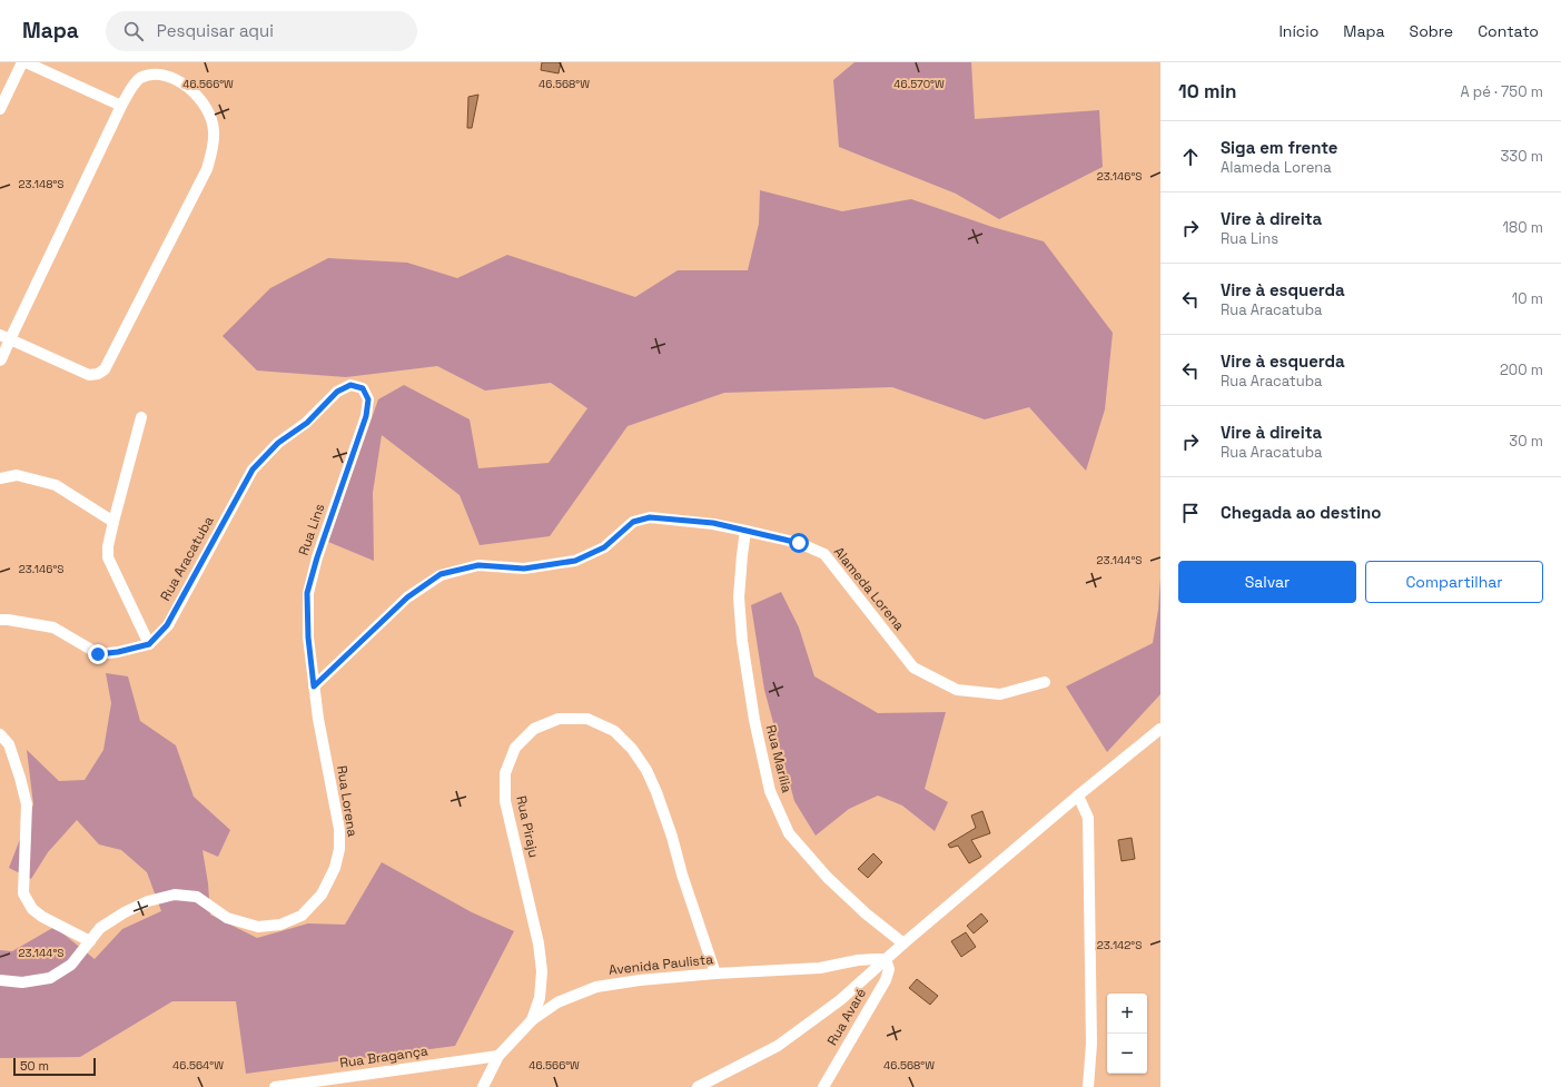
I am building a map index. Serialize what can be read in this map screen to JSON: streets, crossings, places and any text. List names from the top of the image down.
{
  "streets": {
    "street": [
      "Rua Lins",
      "Rua Aracatuba",
      "Alameda Lorena",
      "Rua Marília",
      "Rua Lorena",
      "Rua Piraju",
      "Avenida Paulista",
      "Rua Avaré",
      "Rua Bragança"
    ]
  },
  "crossings": [
    ["Rua Lins", "Rua Aracatuba"],
    ["Rua Lins", "Alameda Lorena"],
    ["Rua Lins", "Rua Lorena"],
    ["Alameda Lorena", "Rua Marília"],
    ["Alameda Lorena", "Rua Lorena"],
    ["Rua Piraju", "Avenida Paulista"],
    ["Avenida Paulista", "Rua Avaré"],
    ["Avenida Paulista", "Rua Bragança"]
  ],
  "scale_bar": "50 m",
  "page": {
    "header": "Mapa",
    "search": "Pesquisar aqui",
    "nav": [
      "Início",
      "Mapa",
      "Sobre",
      "Contato"
    ],
    "heading": ["10 min", "A pé · 750 m"],
    "list": [
      ["Siga em frente", "Alameda Lorena", "330 m"],
      ["Vire à direita", "Rua Lins", "180 m"],
      ["Vire à esquerda", "Rua Aracatuba", "10 m"],
      ["Vire à esquerda", "Rua Aracatuba", "200 m"],
      ["Vire à direita", "Rua Aracatuba", "30 m"],
      "Chegada ao destino"
    ],
    "buttons": ["Salvar", "Compartilhar"],
    "map_buttons": ["+", "−"],
    "scale": "50 m"
  },
  "coordinates": [
    "46.566°W",
    "46.568°W",
    "46.570°W",
    "23.146°S",
    "23.148°S",
    "23.144°S",
    "23.142°S",
    "46.564°W"
  ]
}
